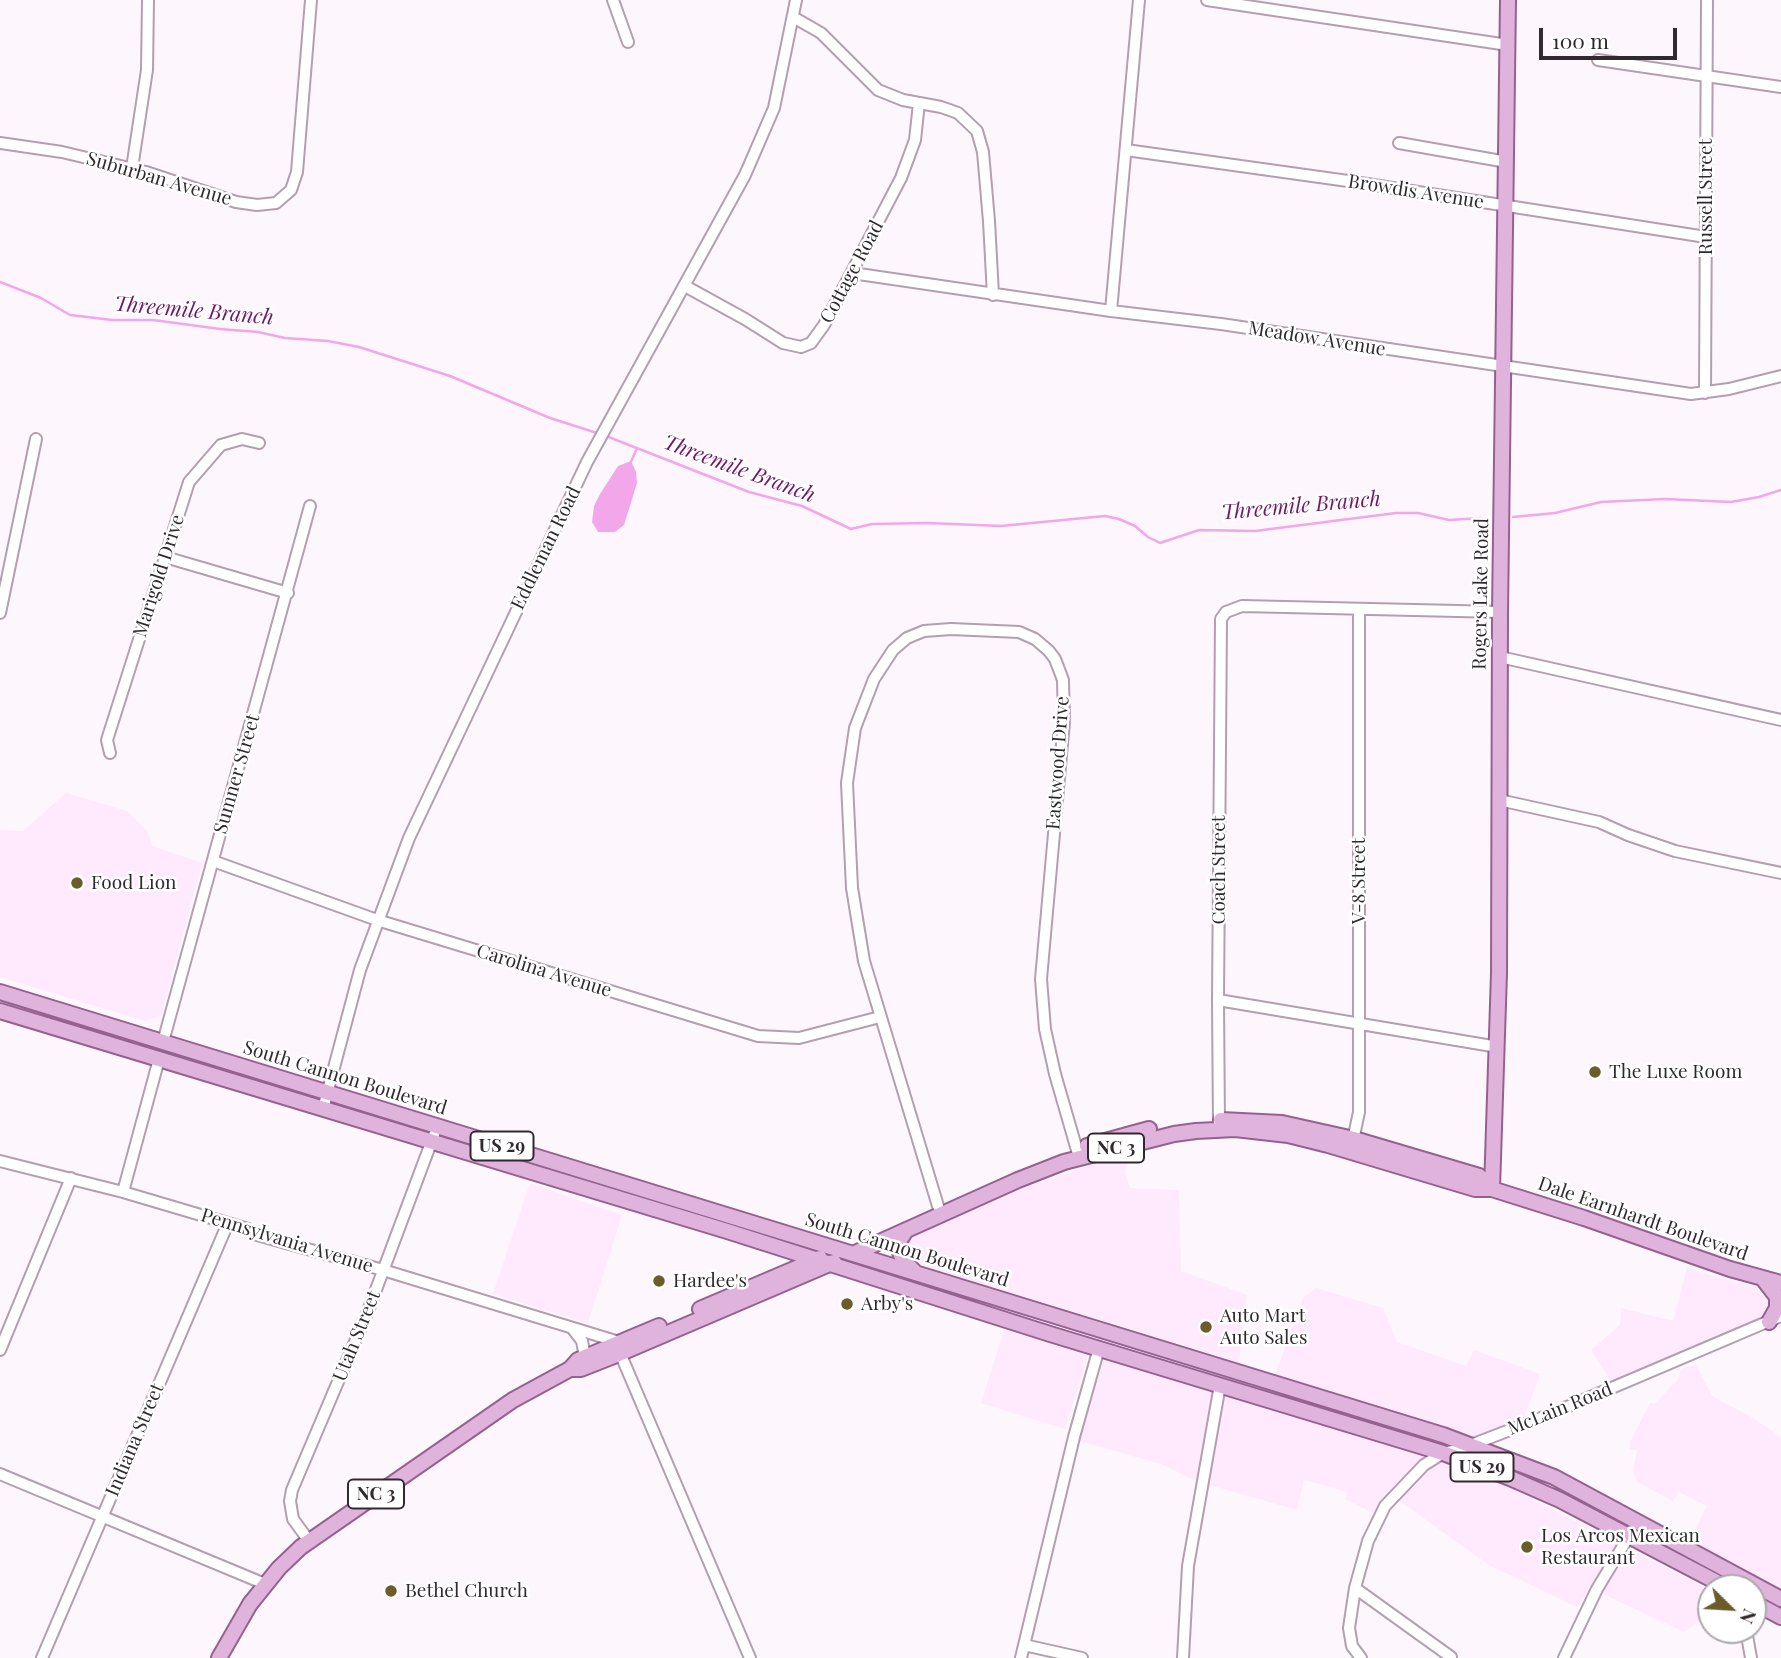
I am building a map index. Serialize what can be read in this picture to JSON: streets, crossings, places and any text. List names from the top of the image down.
{
  "streets": {
    "main road": [
      "Rogers Lake Road",
      "South Cannon Boulevard",
      "US 29",
      "NC 3",
      "Dale Earnhardt Boulevard"
    ],
    "street": [
      "Suburban Avenue",
      "Browdis Avenue",
      "Russell Street",
      "Cottage Road",
      "Meadow Avenue",
      "Eddleman Road",
      "Marigold Drive",
      "Eastwood Drive",
      "Sumner Street",
      "Coach Street",
      "V-8 Street",
      "Carolina Avenue",
      "Pennsylvania Avenue",
      "Utah Street",
      "McLain Road",
      "Indiana Street"
    ]
  },
  "crossings": [
    ["Browdis Avenue", "Russell Street"],
    ["Browdis Avenue", "Rogers Lake Road"],
    ["Russell Street", "Meadow Avenue"],
    ["Cottage Road", "Meadow Avenue"],
    ["Cottage Road", "Eddleman Road"],
    ["Meadow Avenue", "Rogers Lake Road"],
    ["Eddleman Road", "Carolina Avenue"],
    ["Eddleman Road", "South Cannon Boulevard"],
    ["Rogers Lake Road", "Dale Earnhardt Boulevard"],
    ["Eastwood Drive", "Carolina Avenue"],
    ["Eastwood Drive", "Dale Earnhardt Boulevard"],
    ["Sumner Street", "Carolina Avenue"],
    ["Sumner Street", "South Cannon Boulevard"],
    ["Coach Street", "V-8 Street"],
    ["Coach Street", "Dale Earnhardt Boulevard"],
    ["V-8 Street", "Dale Earnhardt Boulevard"],
    ["South Cannon Boulevard", "US 29"],
    ["South Cannon Boulevard", "Dale Earnhardt Boulevard"],
    ["South Cannon Boulevard", "Utah Street"],
    ["South Cannon Boulevard", "McLain Road"],
    ["Dale Earnhardt Boulevard", "Pennsylvania Avenue"],
    ["Dale Earnhardt Boulevard", "Utah Street"],
    ["Pennsylvania Avenue", "Utah Street"],
    ["Pennsylvania Avenue", "Indiana Street"]
  ],
  "water": ["Threemile Branch"],
  "places": [
    "Food Lion",
    "The Luxe Room",
    "Hardee's",
    "Arby's",
    "Auto Mart Auto Sales",
    "Los Arcos Mexican Restaurant",
    "Bethel Church"
  ],
  "scale_bar": "100 m",
  "north": "bottom right"
}
